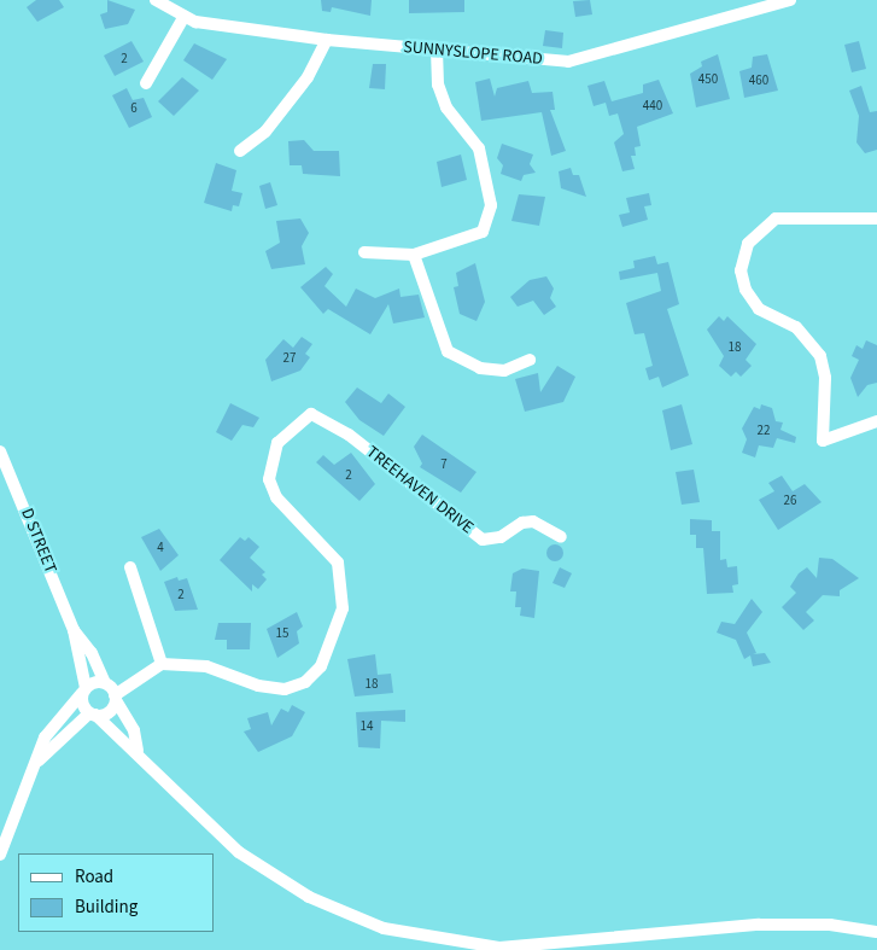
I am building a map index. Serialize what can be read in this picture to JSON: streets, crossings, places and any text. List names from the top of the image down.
{
  "streets": {
    "street": ["SUNNYSLOPE ROAD", "TREEHAVEN DRIVE", "D STREET"]
  },
  "house_numbers": [
    "2",
    "450",
    "460",
    "440",
    "6",
    "18",
    "27",
    "22",
    "7",
    "2",
    "26",
    "4",
    "2",
    "15",
    "18",
    "14"
  ],
  "legend": ["Road", "Building"]
}
